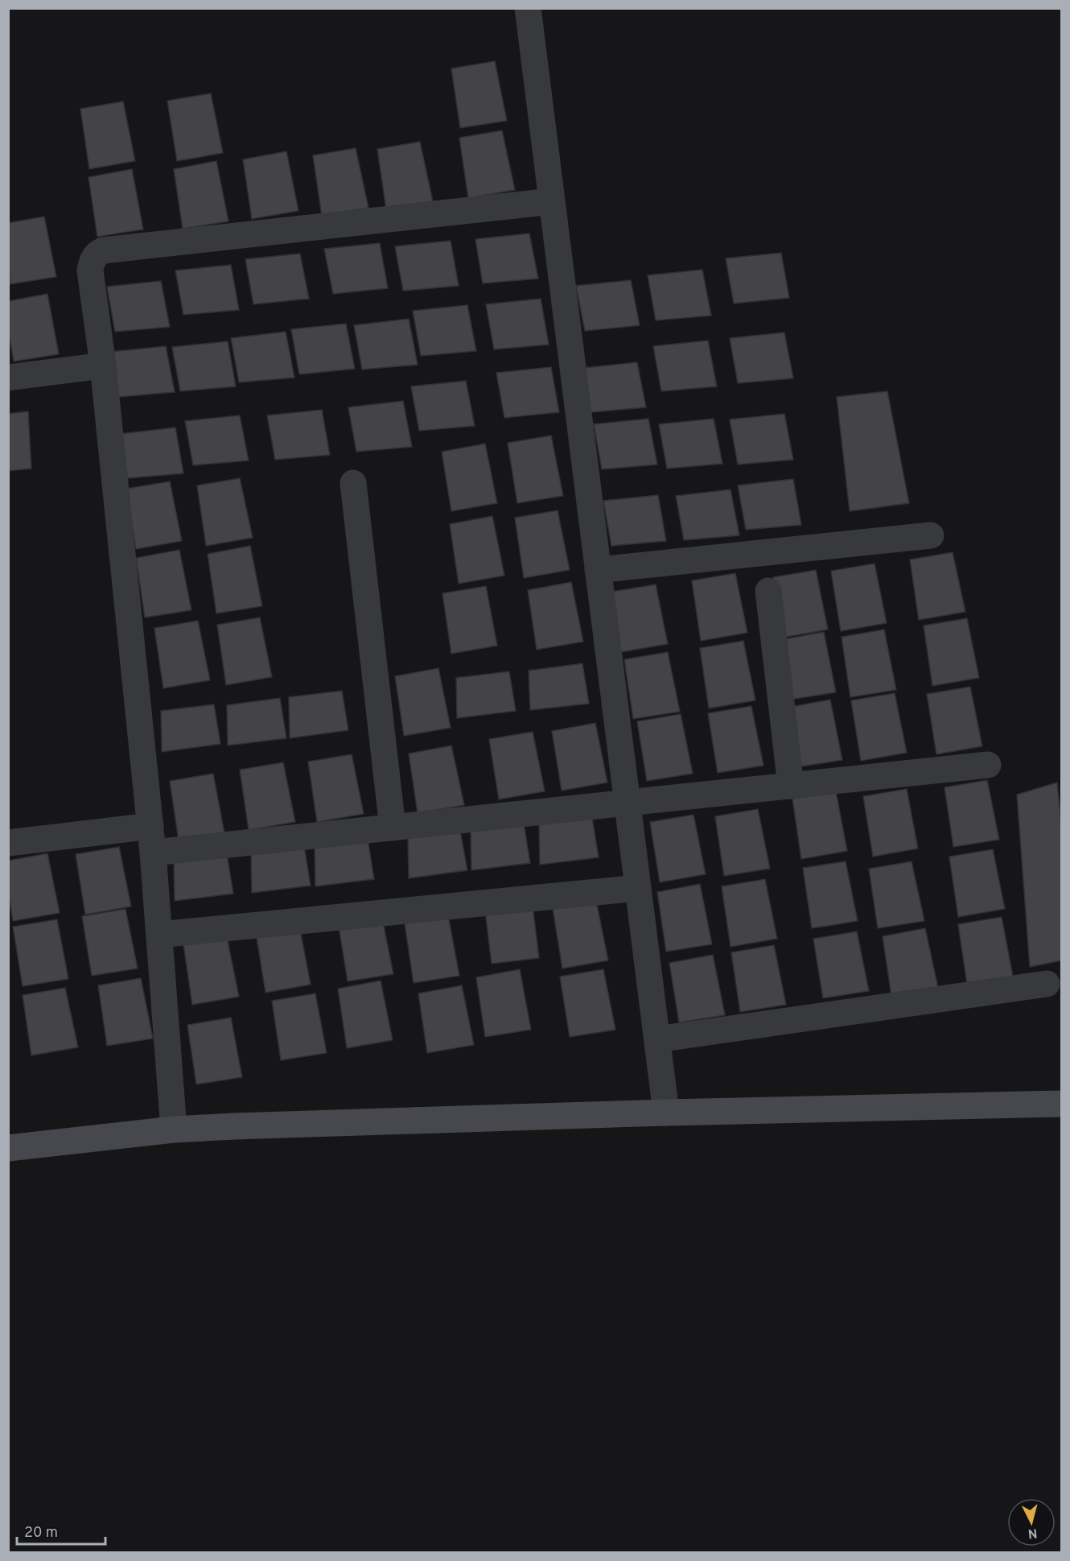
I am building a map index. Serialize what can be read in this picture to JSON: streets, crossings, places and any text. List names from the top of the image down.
{
  "scale_bar": "20 m",
  "north": "bottom"
}
